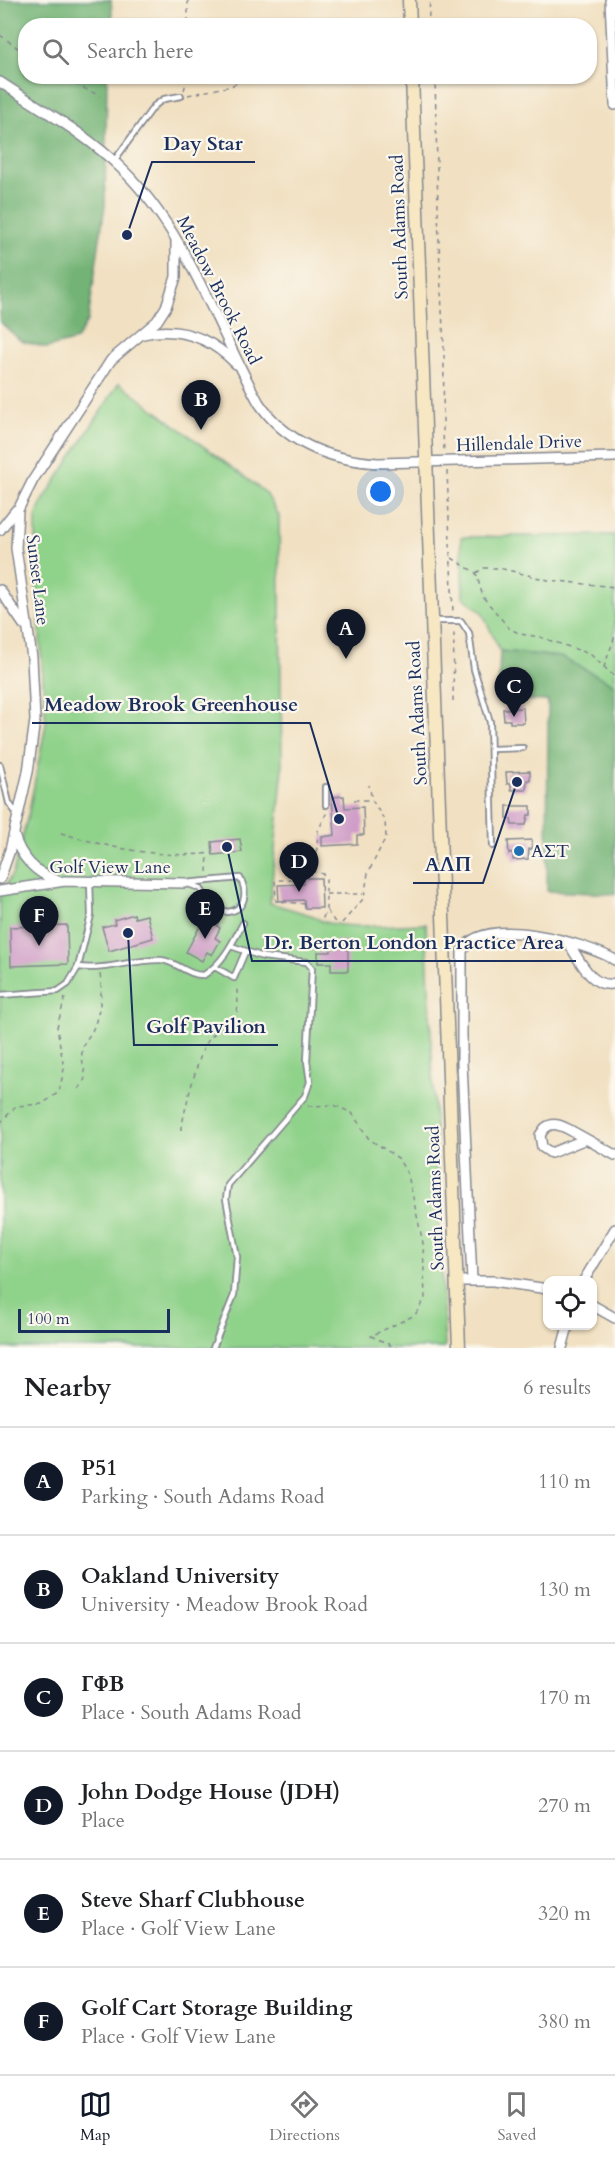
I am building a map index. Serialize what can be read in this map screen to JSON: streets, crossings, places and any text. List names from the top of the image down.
{
  "streets": {
    "main road": ["South Adams Road"],
    "street": [
      "Meadow Brook Road",
      "Hillendale Drive",
      "Sunset Lane",
      "Golf View Lane"
    ]
  },
  "crossings": [
    ["South Adams Road", "Meadow Brook Road"],
    ["South Adams Road", "Hillendale Drive"],
    ["Meadow Brook Road", "Hillendale Drive"],
    ["Meadow Brook Road", "Sunset Lane"]
  ],
  "places": [
    "Day Star",
    "AΛΠ",
    "Meadow Brook Greenhouse",
    "Dr. Berton London Practice Area",
    "AΣΤ",
    "Golf Pavilion"
  ],
  "scale_bar": "100 m",
  "page": {
    "search": "Search here",
    "pins": [
      "B",
      "A",
      "C",
      "D",
      "E",
      "F"
    ],
    "scale": "100 m",
    "heading": ["Nearby", "6 results"],
    "list": [
      {
        "mark": "A",
        "name": "P51",
        "note": "Parking · South Adams Road",
        "value": "110 m"
      },
      {
        "mark": "B",
        "name": "Oakland University",
        "note": "University · Meadow Brook Road",
        "value": "130 m"
      },
      {
        "mark": "C",
        "name": "ΓΦB",
        "note": "Place · South Adams Road",
        "value": "170 m"
      },
      {
        "mark": "D",
        "name": "John Dodge House (JDH)",
        "note": "Place",
        "value": "270 m"
      },
      {
        "mark": "E",
        "name": "Steve Sharf Clubhouse",
        "note": "Place · Golf View Lane",
        "value": "320 m"
      },
      {
        "mark": "F",
        "name": "Golf Cart Storage Building",
        "note": "Place · Golf View Lane",
        "value": "380 m"
      }
    ],
    "nav": ["Map", "Directions", "Saved"]
  }
}
